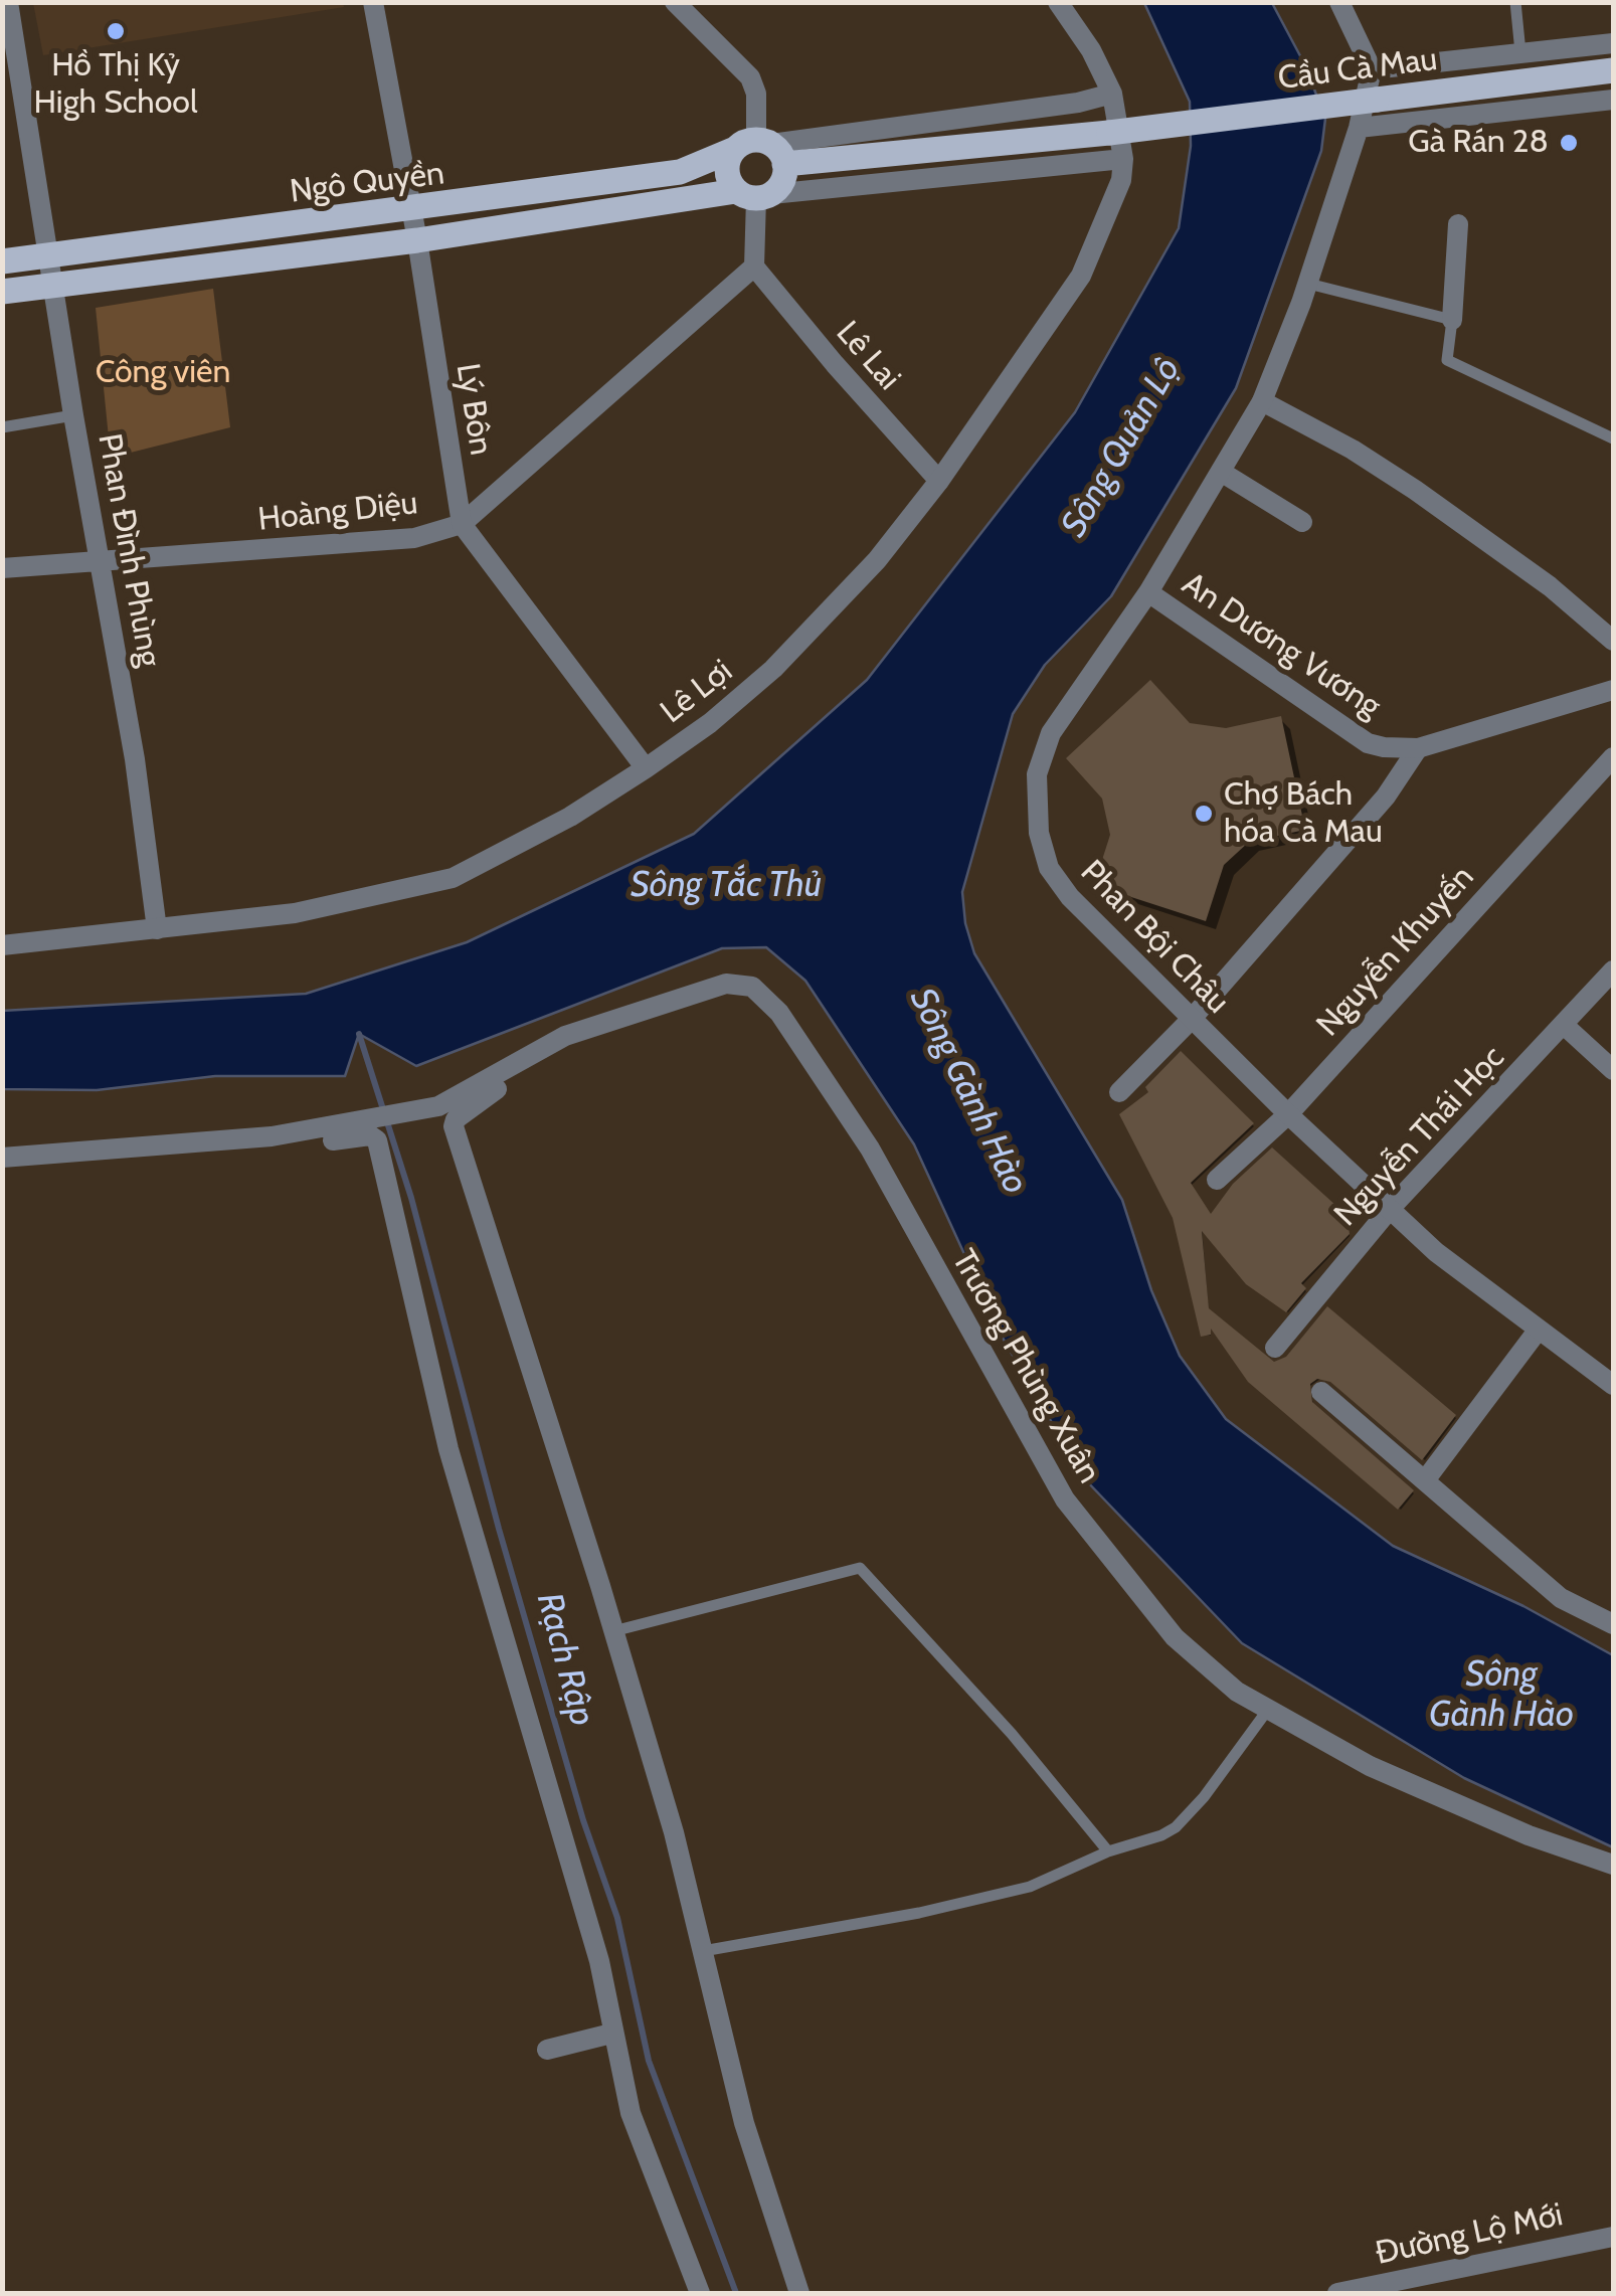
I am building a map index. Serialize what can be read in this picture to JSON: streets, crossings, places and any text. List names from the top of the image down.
{
  "streets": {
    "main road": ["Cầu Cà Mau", "Ngô Quyền"],
    "street": [
      "Lê Lai",
      "Lý Bôn",
      "Hoàng Diệu",
      "Phan Đình Phùng",
      "An Dương Vương",
      "Lê Lợi",
      "Phan Bội Châu",
      "Nguyễn Khuyến",
      "Nguyễn Thái Học",
      "Trương Phùng Xuân",
      "Đường Lộ Mới"
    ]
  },
  "crossings": [
    ["Cầu Cà Mau", "Ngô Quyền"],
    ["Ngô Quyền", "Lý Bôn"],
    ["Ngô Quyền", "Phan Đình Phùng"],
    ["Lê Lai", "Hoàng Diệu"],
    ["Lê Lai", "Lê Lợi"],
    ["Lý Bôn", "Hoàng Diệu"],
    ["Lý Bôn", "Lê Lợi"],
    ["Hoàng Diệu", "Phan Đình Phùng"],
    ["Phan Đình Phùng", "Lê Lợi"],
    ["An Dương Vương", "Phan Bội Châu"],
    ["Phan Bội Châu", "Nguyễn Khuyến"],
    ["Phan Bội Châu", "Nguyễn Thái Học"]
  ],
  "water": [
    "Sông Quản Lộ",
    "Sông Tắc Thủ",
    "Sông Gành Hào",
    "Rạch Rập"
  ],
  "parks": ["Công viên"],
  "places": ["Hồ Thị Kỷ High School", "Gà Rán 28", "Chợ Bách hóa Cà Mau"]
}
